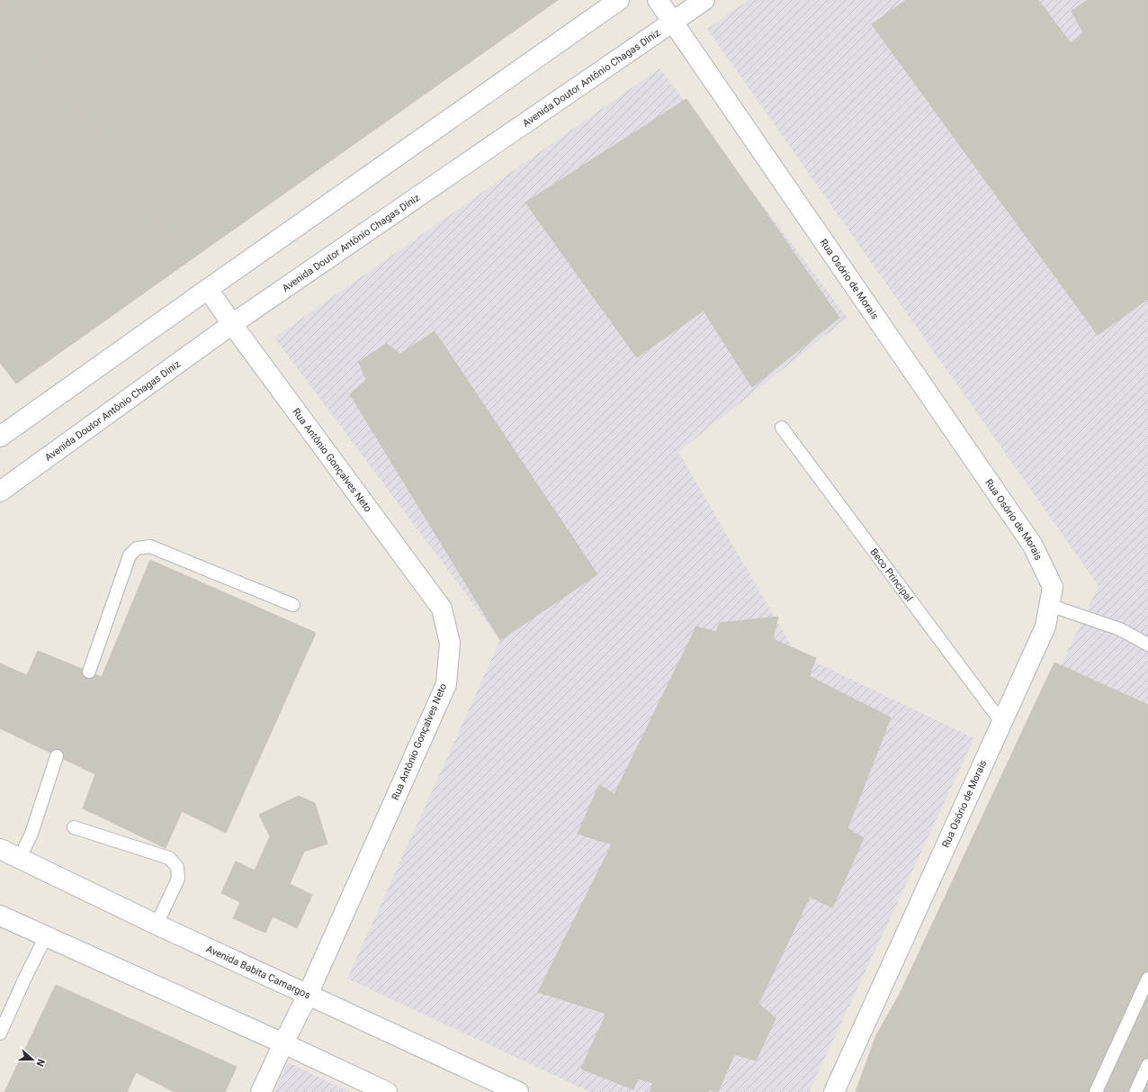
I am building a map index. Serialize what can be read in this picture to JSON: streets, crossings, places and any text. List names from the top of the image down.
{
  "streets": {
    "street": [
      "Avenida Doutor Antônio Chagas Diniz",
      "Rua Osório de Morais",
      "Rua Antônio Gonçalves Neto",
      "Avenida Babita Camargos"
    ],
    "lane": ["Beco Principal"]
  },
  "crossings": [
    ["Avenida Doutor Antônio Chagas Diniz", "Rua Osório de Morais"],
    ["Avenida Doutor Antônio Chagas Diniz", "Rua Antônio Gonçalves Neto"],
    ["Rua Osório de Morais", "Beco Principal"],
    ["Rua Antônio Gonçalves Neto", "Avenida Babita Camargos"]
  ],
  "north": "right"
}
